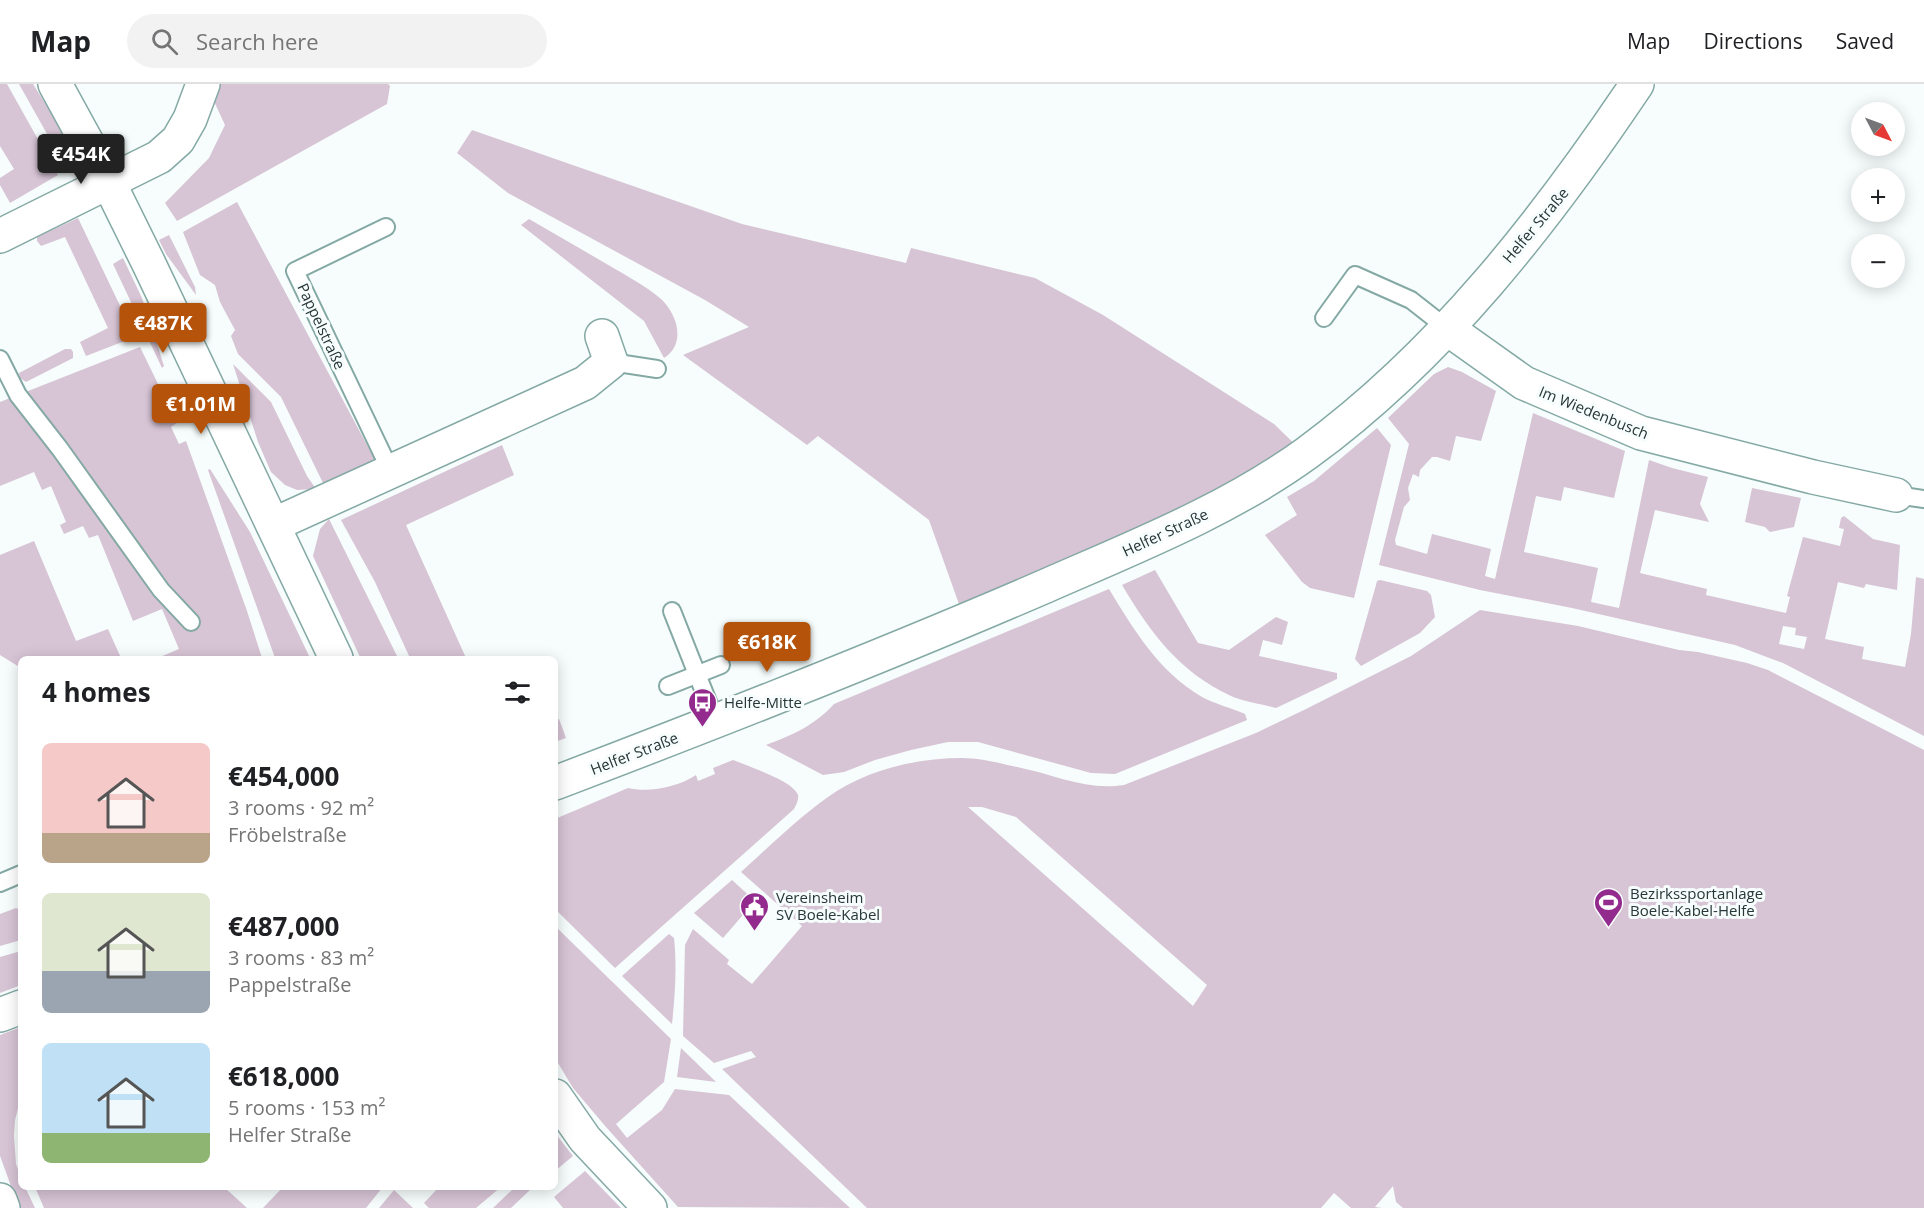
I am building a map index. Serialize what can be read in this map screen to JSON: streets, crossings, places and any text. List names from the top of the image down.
{
  "streets": {
    "street": ["Helfer Straße", "Im Wiedenbusch"],
    "lane": ["Pappelstraße"]
  },
  "crossings": [
    ["Helfer Straße", "Im Wiedenbusch"]
  ],
  "places": {
    "bus stop": ["Helfe-Mitte"],
    "sports": ["Bezirkssportanlage Boele-Kabel-Helfe"],
    "public building": ["Vereinsheim SV Boele-Kabel"]
  },
  "north": "bottom right",
  "page": {
    "header": "Map",
    "search": "Search here",
    "nav": ["Map", "Directions", "Saved"],
    "map_buttons": ["+", "−"],
    "price": [
      "€454K",
      "€487K",
      "€1.01M",
      "€618K"
    ],
    "heading": "4 homes",
    "list": [
      {
        "name": "€454,000",
        "note": "3 rooms · 92 m² · Fröbelstraße"
      },
      {
        "name": "€487,000",
        "note": "3 rooms · 83 m² · Pappelstraße"
      },
      {
        "name": "€618,000",
        "note": "5 rooms · 153 m² · Helfer Straße"
      }
    ]
  }
}
